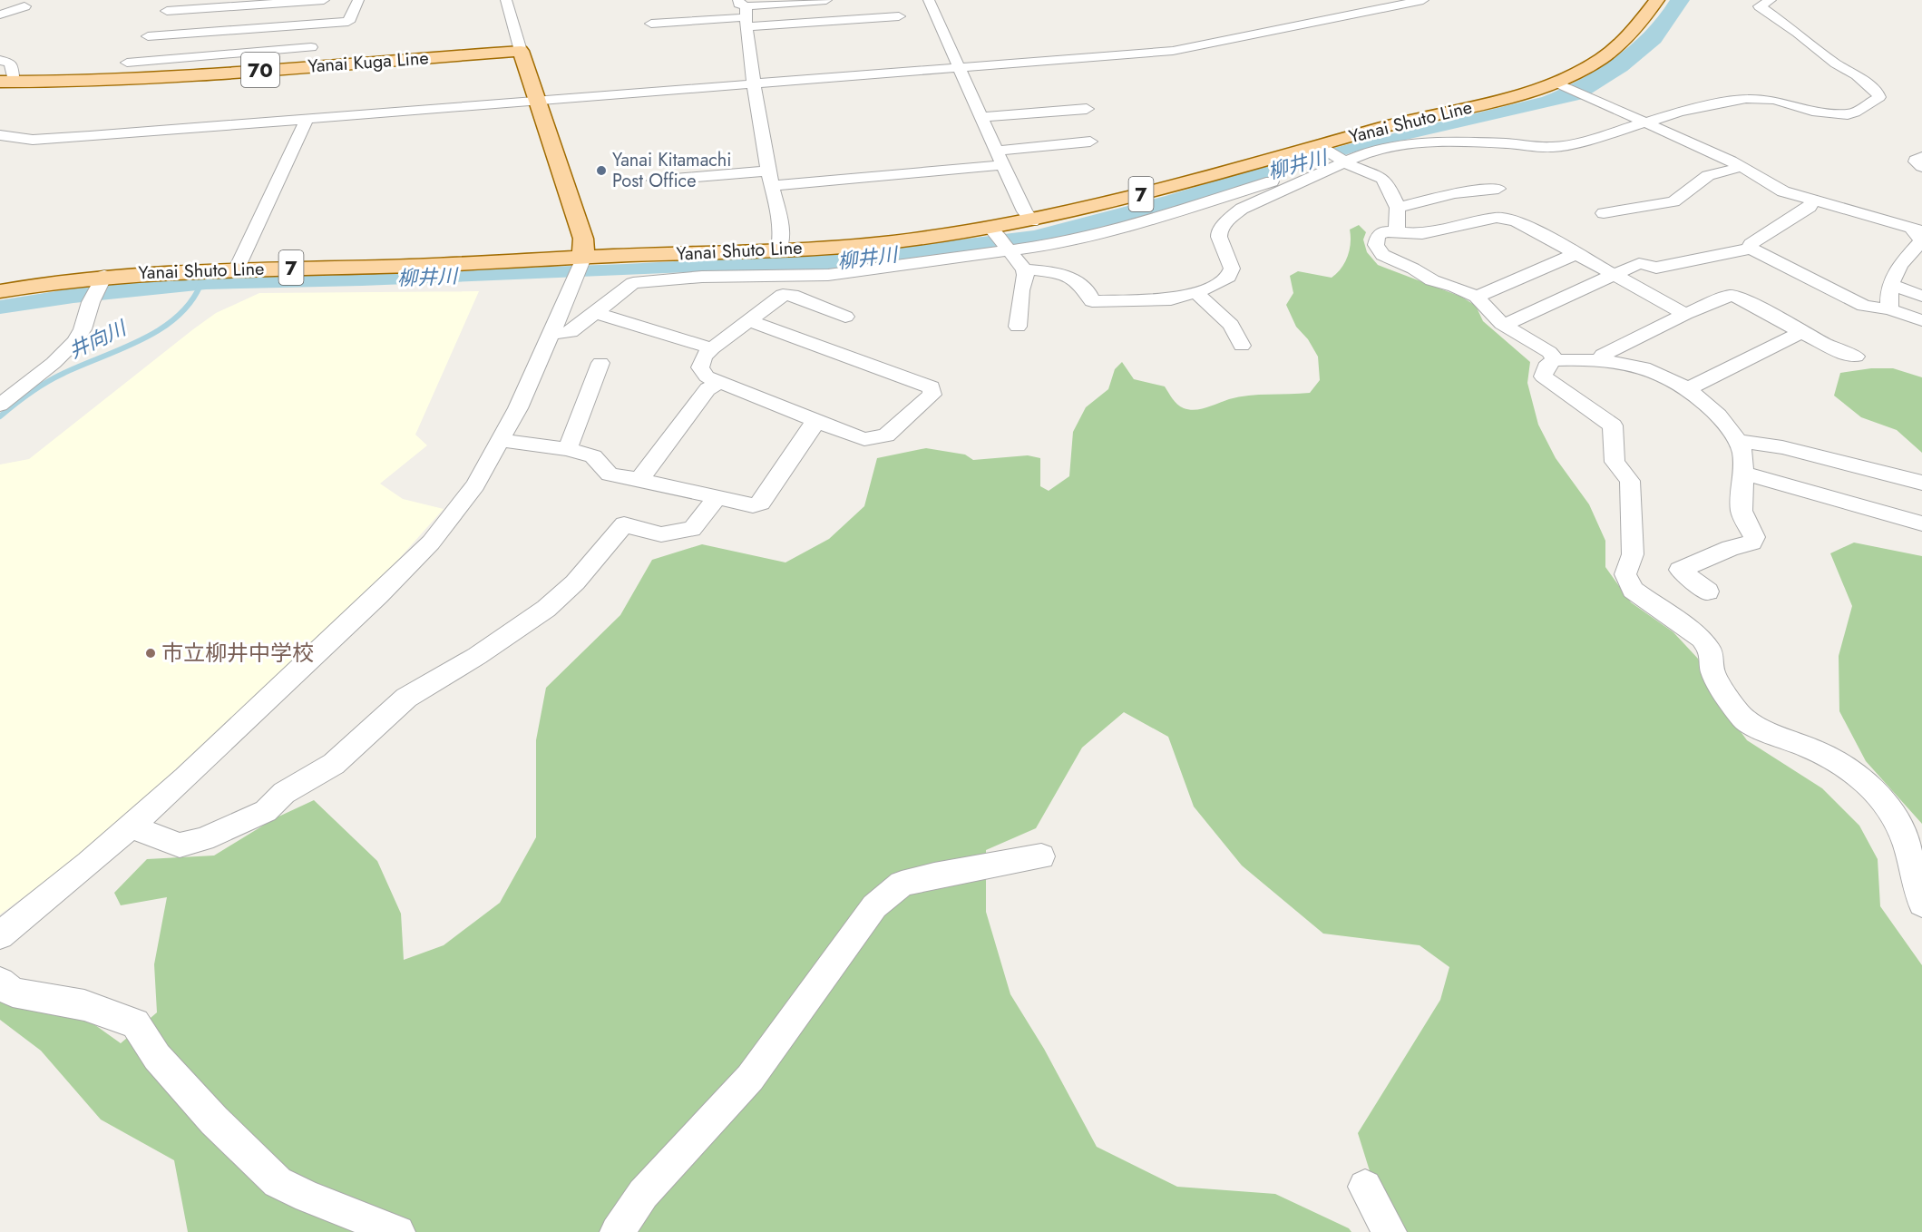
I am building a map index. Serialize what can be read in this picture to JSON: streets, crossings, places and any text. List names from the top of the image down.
{
  "streets": {
    "main road": [
      "Yanai Kuga Line",
      "70",
      "Yanai Shuto Line",
      "7"
    ]
  },
  "water": ["柳井川", "井向川"],
  "places": ["Yanai Kitamachi Post Office", "市立柳井中学校"]
}
